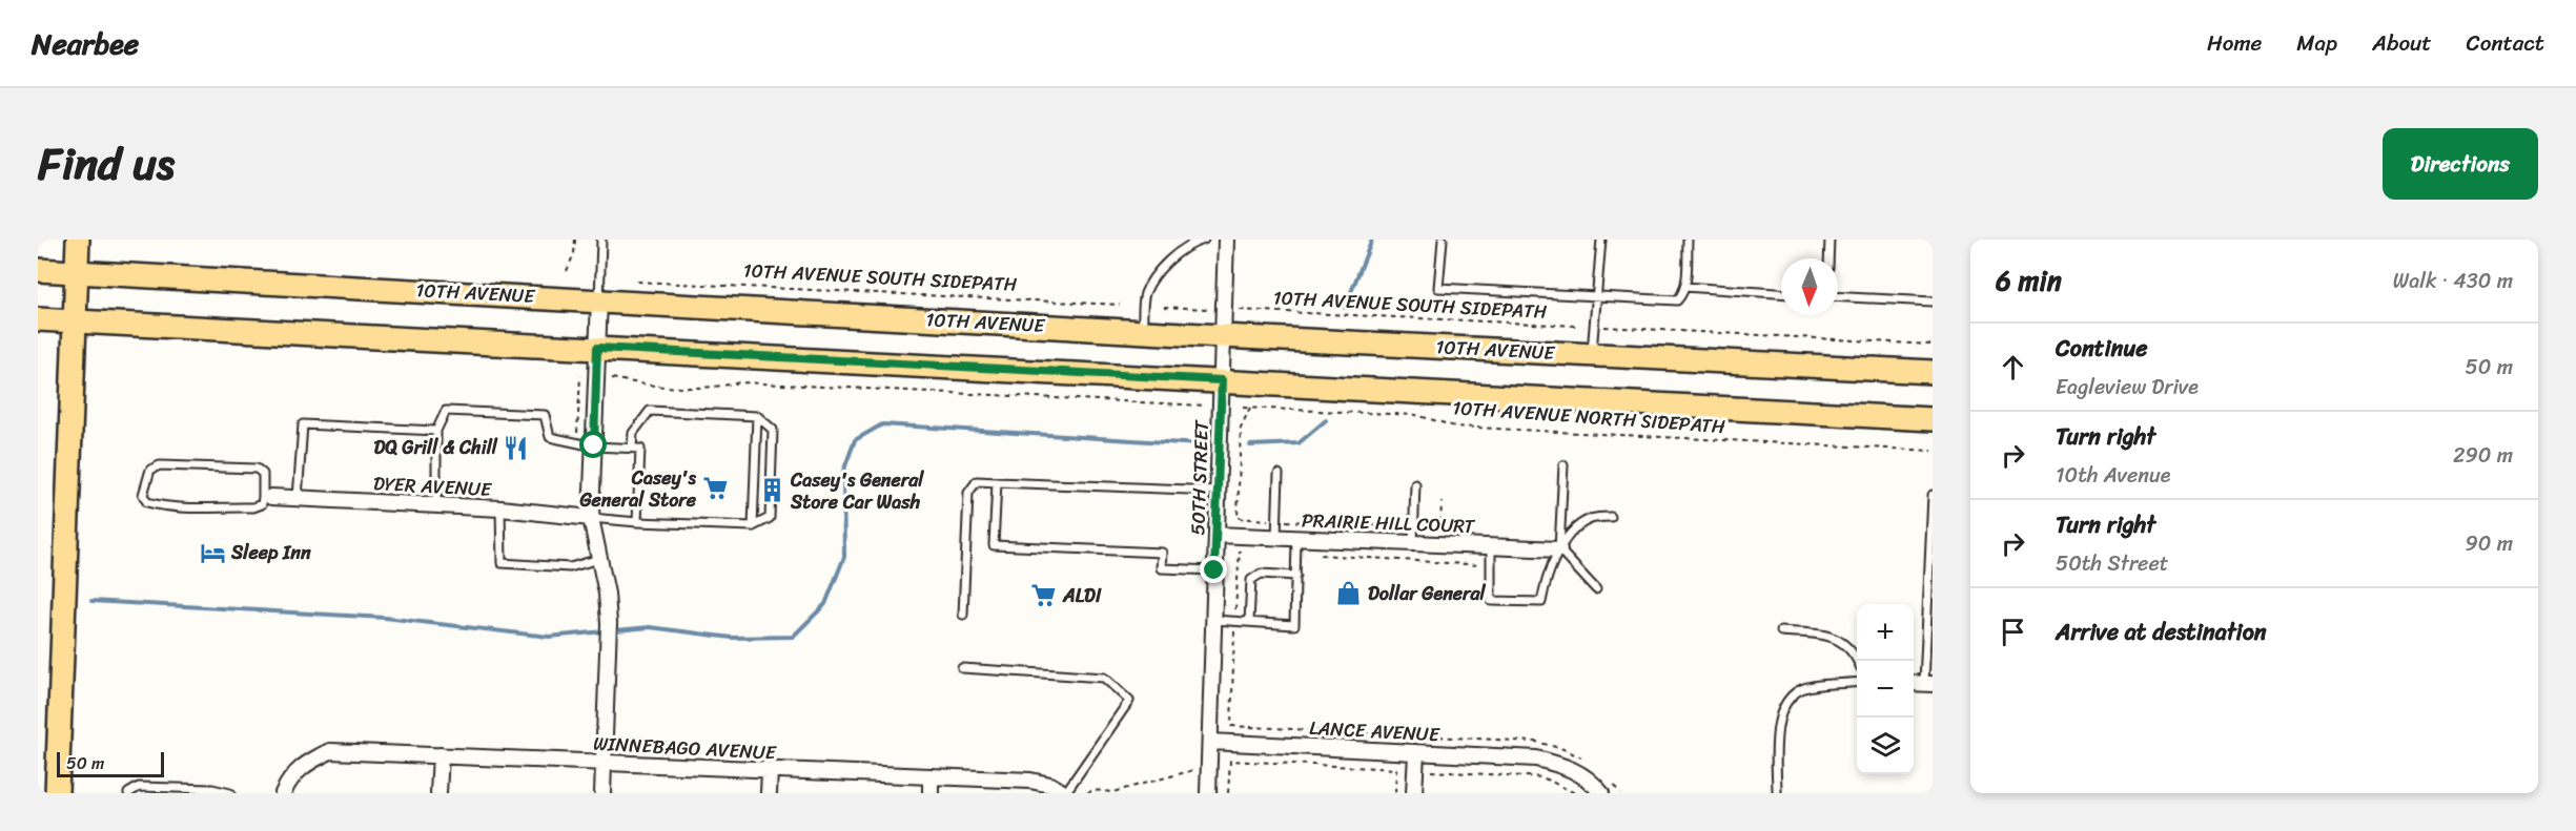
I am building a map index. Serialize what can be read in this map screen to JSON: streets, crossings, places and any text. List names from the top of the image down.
{
  "streets": {
    "main road": ["10TH AVENUE"],
    "street": [
      "50TH STREET",
      "DYER AVENUE",
      "PRAIRIE HILL COURT",
      "LANCE AVENUE",
      "WINNEBAGO AVENUE"
    ],
    "path": ["10TH AVENUE SOUTH SIDEPATH", "10TH AVENUE NORTH SIDEPATH"]
  },
  "crossings": [
    ["10TH AVENUE", "50TH STREET"],
    ["50TH STREET", "PRAIRIE HILL COURT"],
    ["50TH STREET", "LANCE AVENUE"]
  ],
  "places": {
    "restaurant": ["DQ Grill & Chill"],
    "supermarket": ["Casey's General Store", "ALDI"],
    "building": ["Casey's General Store Car Wash"],
    "hotel": ["Sleep Inn"],
    "shop": ["Dollar General"]
  },
  "scale_bar": "50 m",
  "north": "bottom",
  "page": {
    "header": "Nearbee",
    "nav": [
      "Home",
      "Map",
      "About",
      "Contact"
    ],
    "title": "Find us",
    "buttons": "Directions",
    "heading": ["6 min", "Walk · 430 m"],
    "list": [
      ["Continue", "Eagleview Drive", "50 m"],
      ["Turn right", "10th Avenue", "290 m"],
      ["Turn right", "50th Street", "90 m"],
      "Arrive at destination"
    ],
    "map_buttons": ["+", "−"],
    "scale": "50 m"
  }
}
